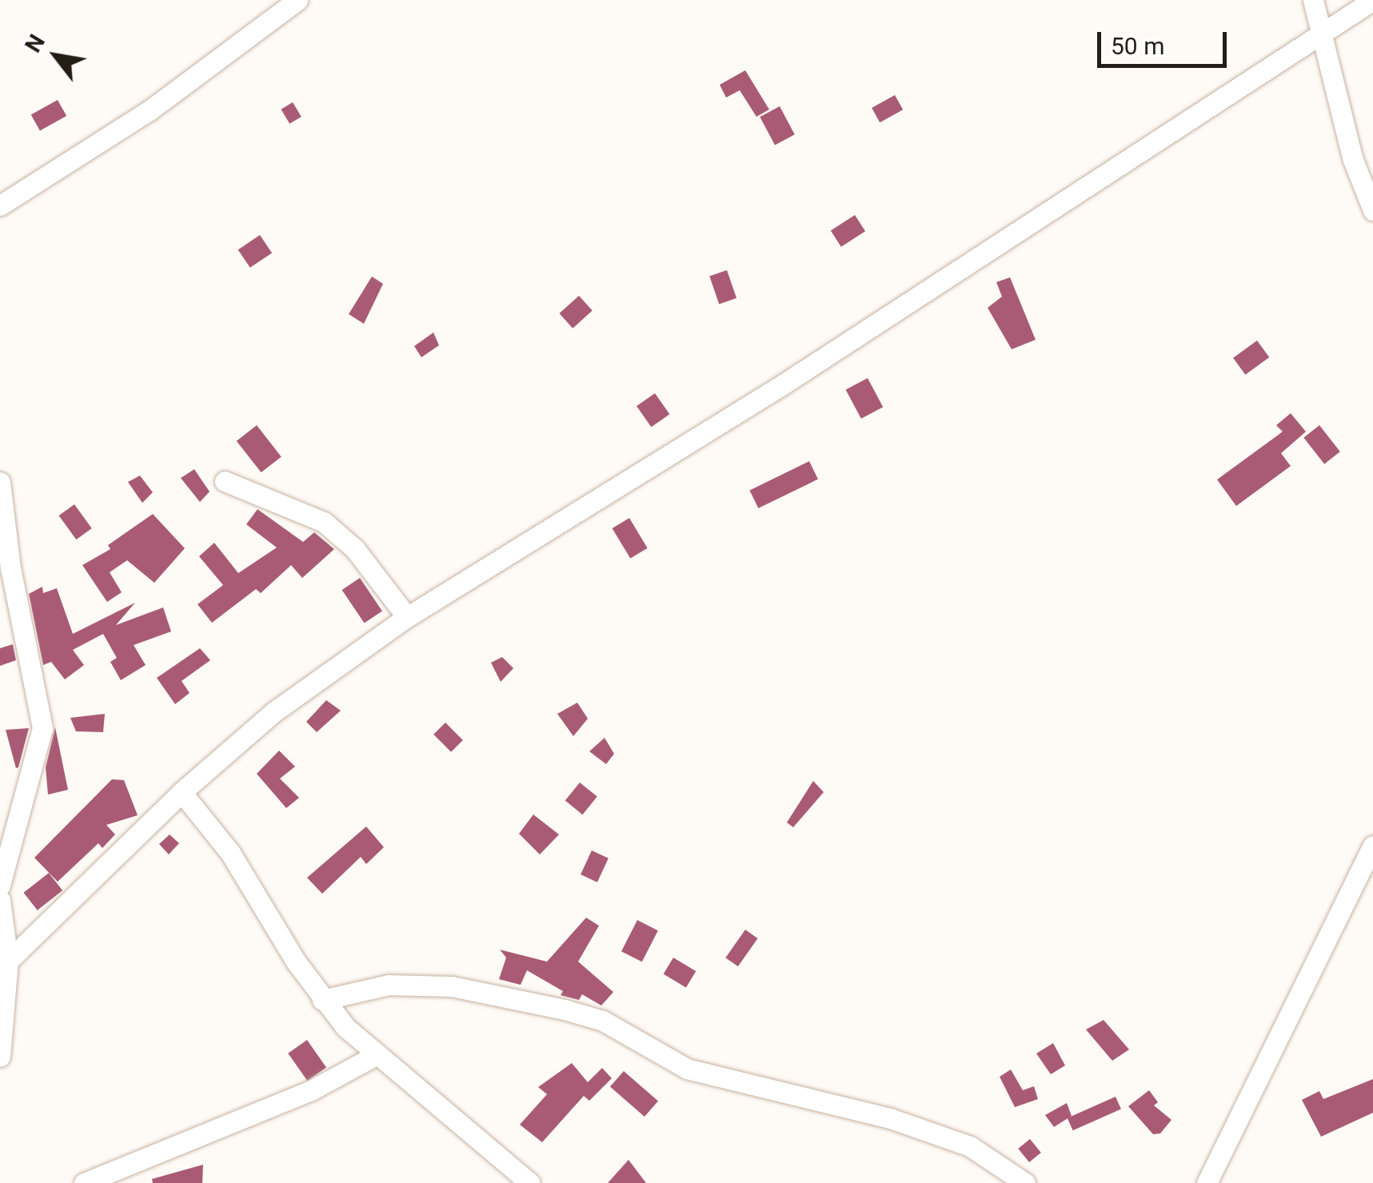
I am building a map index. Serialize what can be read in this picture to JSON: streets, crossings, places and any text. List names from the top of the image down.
{
  "scale_bar": "50 m",
  "north": "top left"
}
